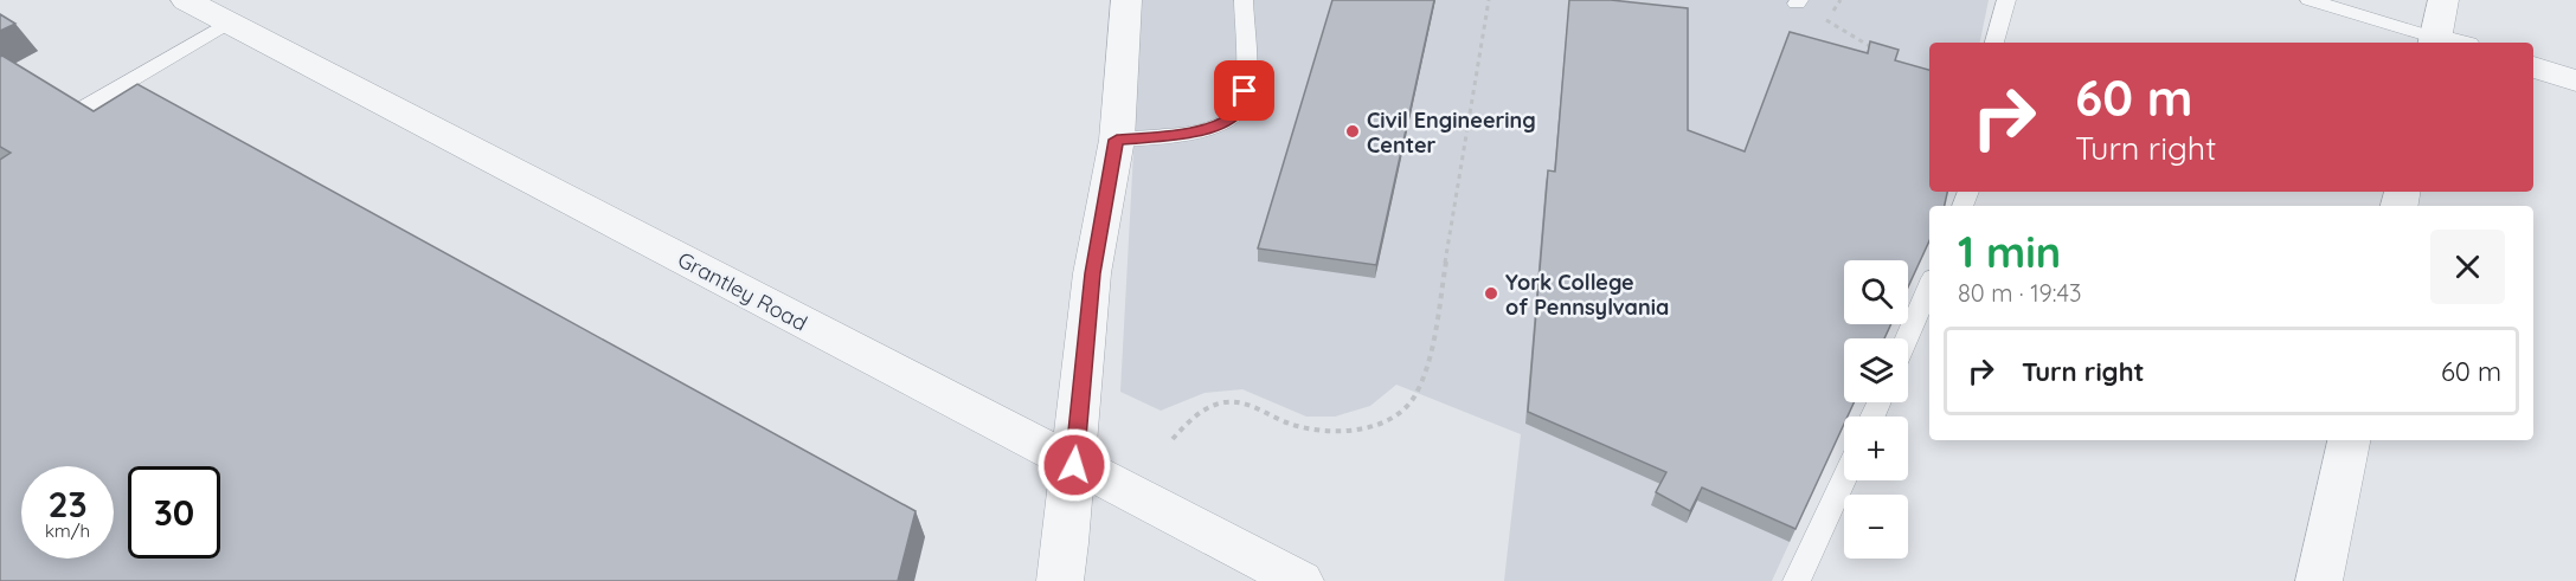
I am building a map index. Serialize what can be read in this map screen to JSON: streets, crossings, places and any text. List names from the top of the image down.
{
  "streets": {
    "street": ["Grantley Road"]
  },
  "places": ["Civil Engineering Center", "York College of Pennsylvania"],
  "page": {
    "turn": ["60 m", "Turn right"],
    "heading": ["1 min", "80 m · 19:43"],
    "map_buttons": ["+", "−"],
    "list": [
      {
        "name": "Turn right",
        "value": "60 m"
      }
    ],
    "speed": "23 km/h",
    "limit": "30"
  }
}
